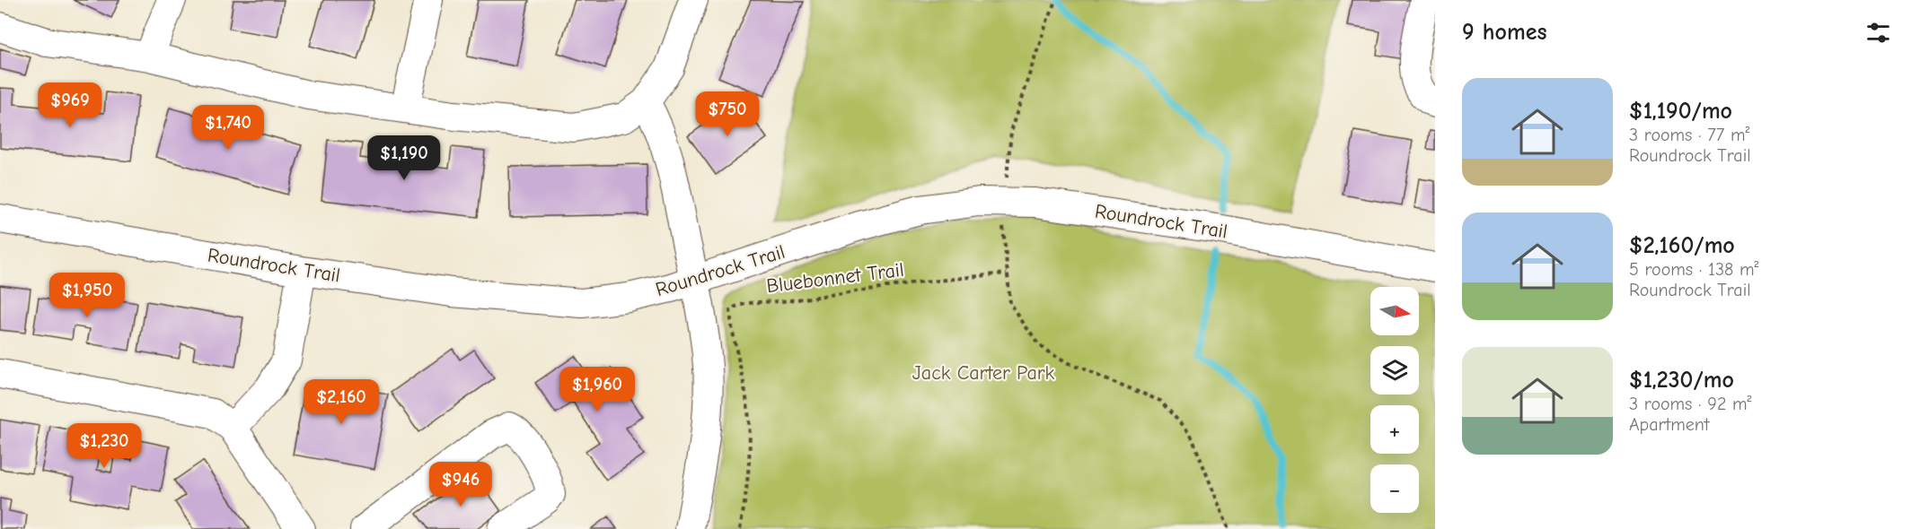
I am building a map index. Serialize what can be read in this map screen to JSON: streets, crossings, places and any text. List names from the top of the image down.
{
  "streets": {
    "street": ["Roundrock Trail"],
    "path": ["Bluebonnet Trail"]
  },
  "parks": ["Jack Carter Park"],
  "north": "right",
  "page": {
    "heading": "9 homes",
    "list": [
      {
        "name": "$1,190/mo",
        "note": "3 rooms · 77 m² · Roundrock Trail"
      },
      {
        "name": "$2,160/mo",
        "note": "5 rooms · 138 m² · Roundrock Trail"
      },
      {
        "name": "$1,230/mo",
        "note": "3 rooms · 92 m² · Apartment"
      }
    ],
    "price": [
      "$969",
      "$750",
      "$1,740",
      "$1,190",
      "$1,950",
      "$1,960",
      "$2,160",
      "$1,230",
      "$946"
    ],
    "map_buttons": ["+", "−"]
  }
}
